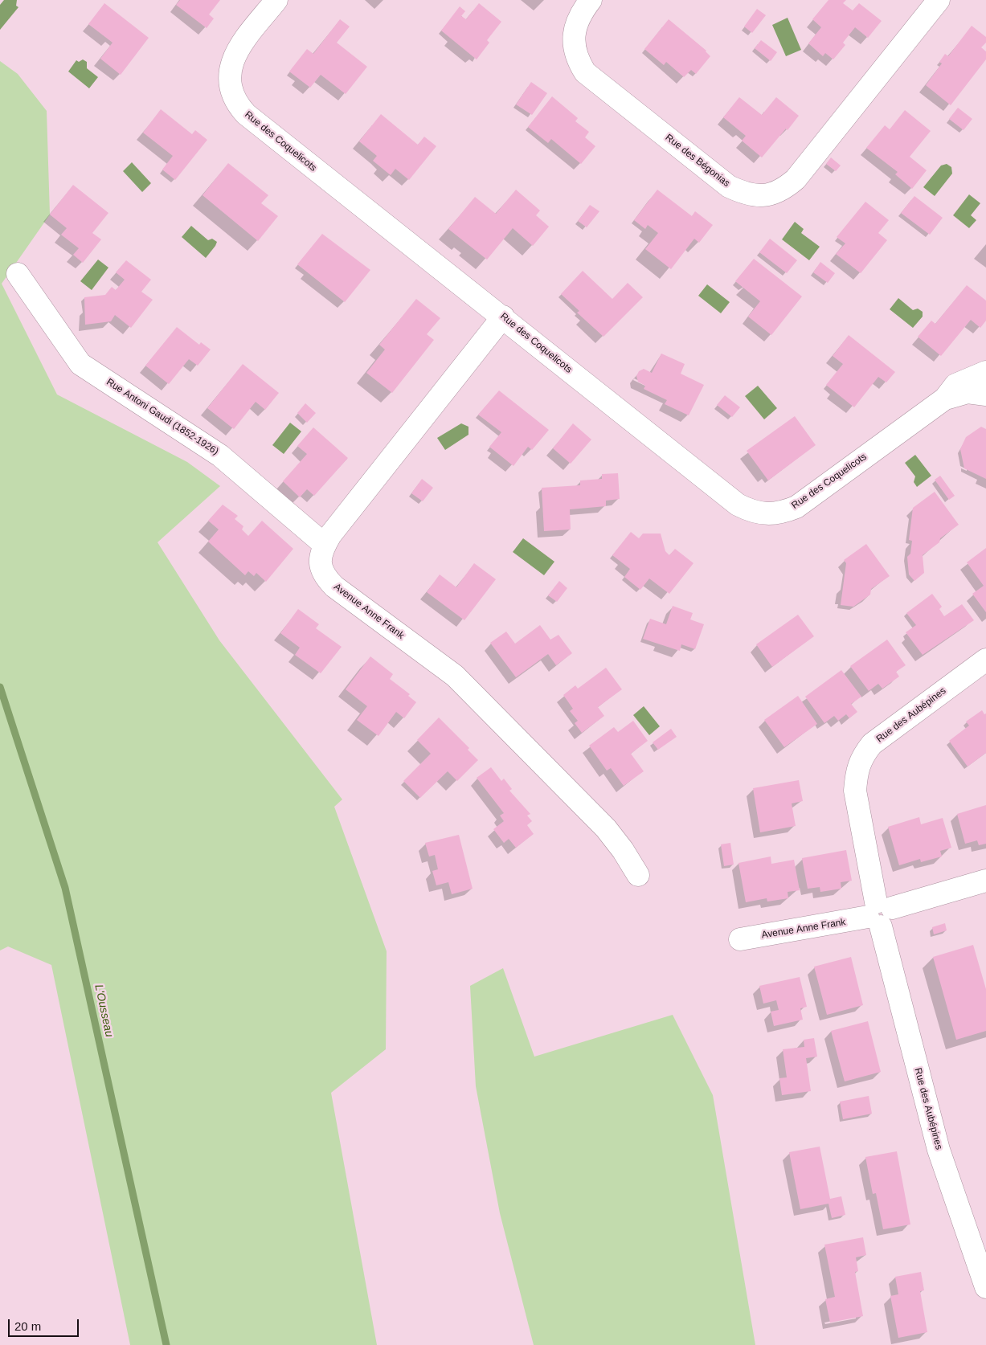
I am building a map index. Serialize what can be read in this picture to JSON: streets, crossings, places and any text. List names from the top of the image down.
{
  "streets": {
    "street": [
      "Rue des Coquelicots",
      "Rue des Bégonias",
      "Rue Antoni Gaudi (1852-1926)",
      "Avenue Anne Frank",
      "Rue des Aubépines"
    ]
  },
  "crossings": [
    ["Rue des Coquelicots", "Avenue Anne Frank"],
    ["Rue Antoni Gaudi (1852-1926)", "Avenue Anne Frank"],
    ["Avenue Anne Frank", "Rue des Aubépines"]
  ],
  "water": ["L'Ousseau"],
  "scale_bar": "20 m"
}
